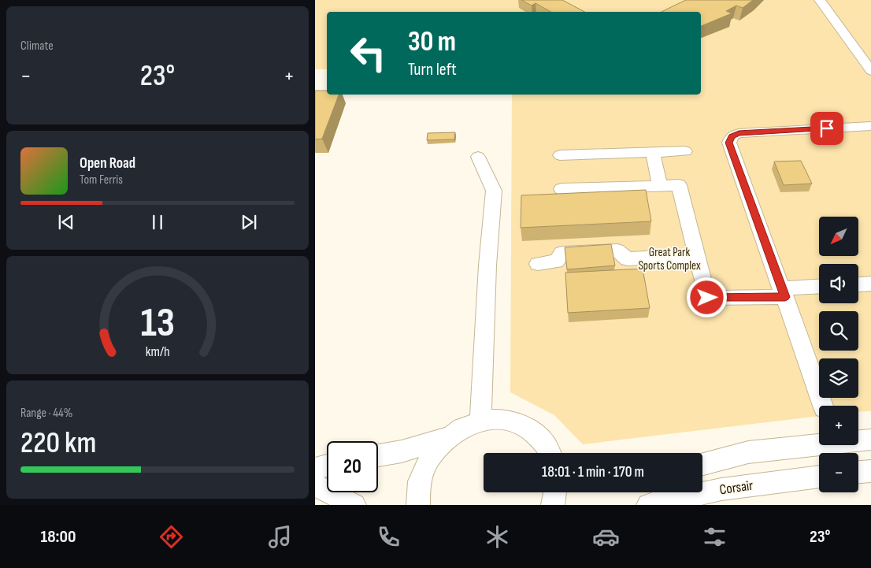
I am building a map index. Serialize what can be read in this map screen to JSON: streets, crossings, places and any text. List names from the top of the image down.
{
  "streets": {
    "street": ["Corsair"]
  },
  "parks": ["Great Park Sports Complex"],
  "north": "bottom left",
  "page": {
    "tile": [
      "Climate",
      ["Range · 44%", "220 km"]
    ],
    "turn": ["30 m", "Turn left"],
    "heat": ["−", "23°", "+"],
    "song": ["Open Road", "Tom Ferris"],
    "map_buttons": ["+", "−"],
    "limit": "20",
    "trip": "18:01 · 1 min · 170 m",
    "tabs": ["18:00", "23°"],
    "gauge": ["13", "km/h"]
  }
}
